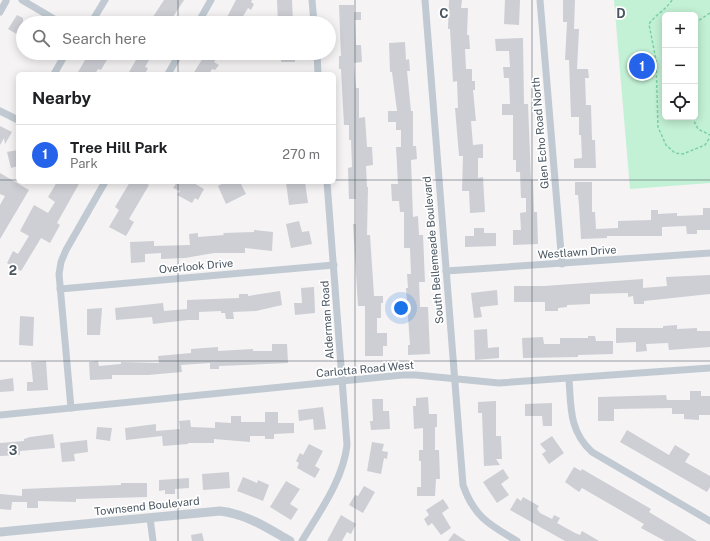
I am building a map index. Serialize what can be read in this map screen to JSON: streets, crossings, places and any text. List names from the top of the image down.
{
  "streets": {
    "street": [
      "Glen Echo Road North",
      "South Bellemeade Boulevard",
      "Westlawn Drive",
      "Overlook Drive",
      "Alderman Road",
      "Carlotta Road West",
      "Townsend Boulevard"
    ]
  },
  "crossings": [
    ["Glen Echo Road North", "Westlawn Drive"],
    ["South Bellemeade Boulevard", "Westlawn Drive"],
    ["South Bellemeade Boulevard", "Carlotta Road West"],
    ["Overlook Drive", "Alderman Road"],
    ["Alderman Road", "Carlotta Road West"]
  ],
  "page": {
    "map_buttons": ["+", "−"],
    "search": "Search here",
    "pins": "1",
    "heading": "Nearby",
    "list": [
      {
        "mark": "1",
        "name": "Tree Hill Park",
        "note": "Park",
        "value": "270 m"
      }
    ]
  },
  "grid": {
    "columns": ["C", "D"],
    "rows": ["2", "3"]
  }
}
